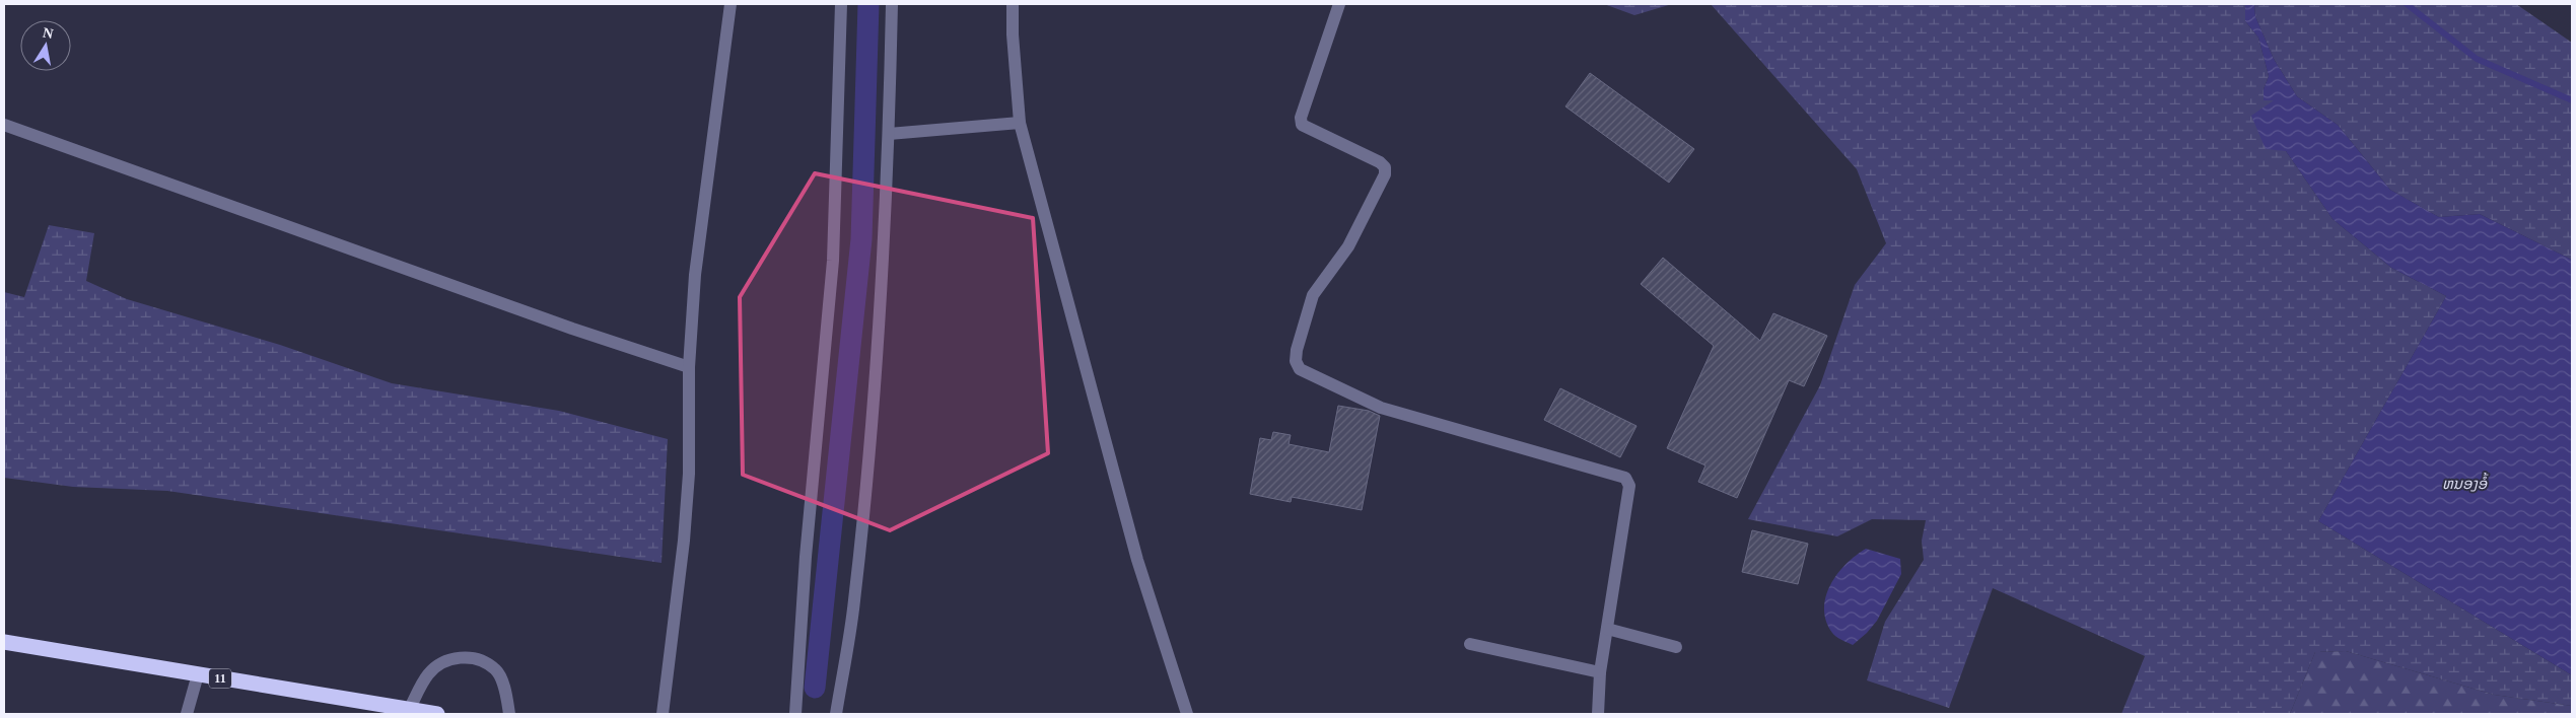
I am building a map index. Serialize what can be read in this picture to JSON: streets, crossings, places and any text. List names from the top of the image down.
{
  "streets": {
    "highway": ["11"]
  },
  "water": ["ຫນອງອໍ້"],
  "north": "top"
}
